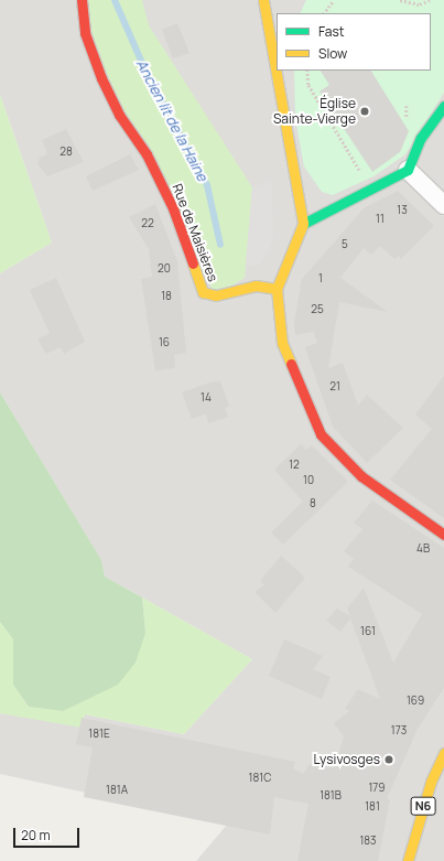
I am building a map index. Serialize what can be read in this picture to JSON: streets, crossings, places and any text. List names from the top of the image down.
{
  "streets": {
    "street": ["Rue de Maisières", "N6"]
  },
  "water": ["Ancien lit de la Haine"],
  "places": ["Église Sainte-Vierge", "Lysivosges"],
  "house_numbers": [
    "28",
    "13",
    "11",
    "22",
    "5",
    "20",
    "1",
    "18",
    "25",
    "16",
    "21",
    "14",
    "12",
    "10",
    "8",
    "4B",
    "161",
    "169",
    "173",
    "181E",
    "181C",
    "179",
    "181A",
    "181B",
    "181",
    "183"
  ],
  "legend": ["Fast", "Slow"],
  "scale_bar": "20 m"
}
